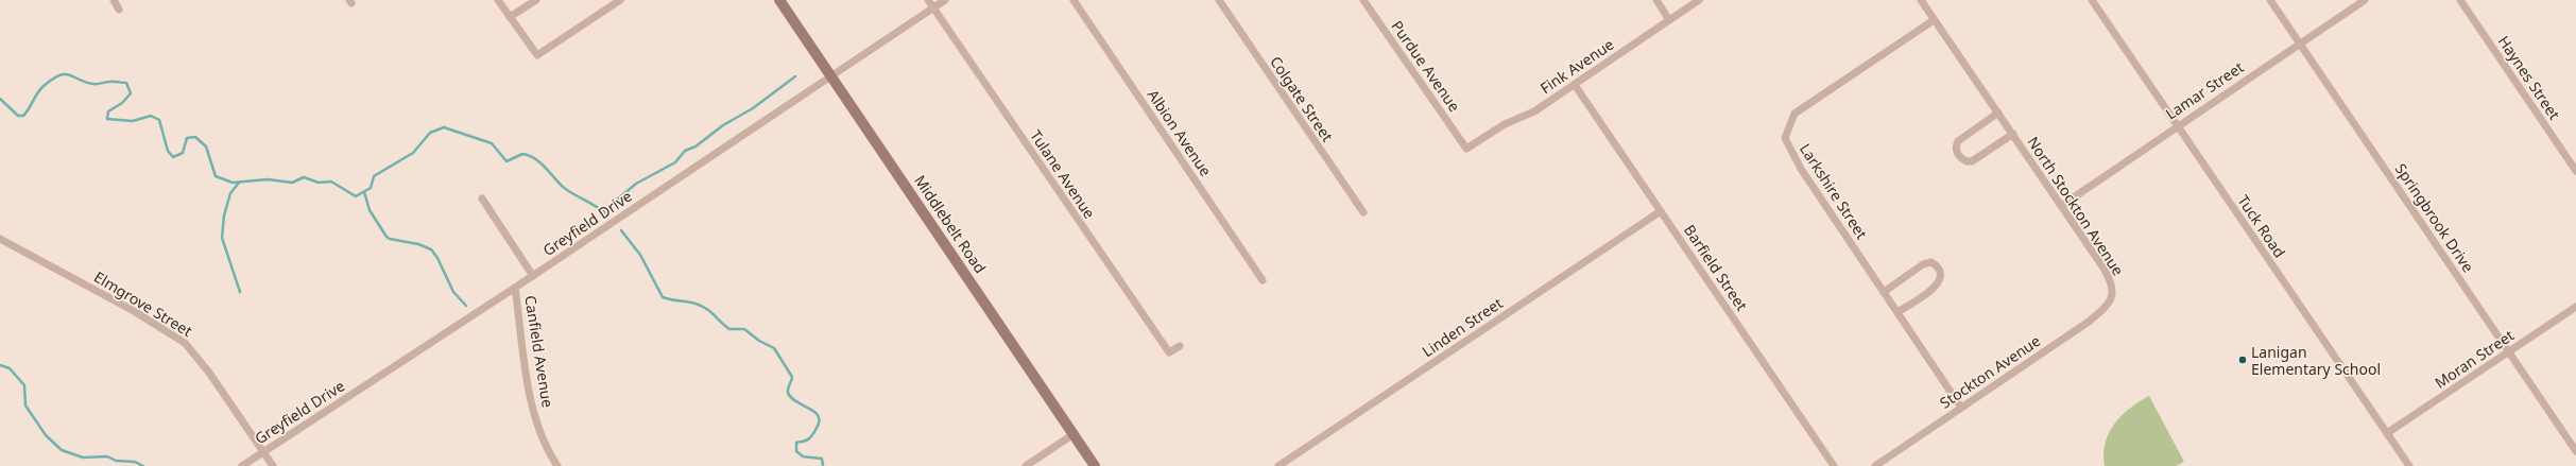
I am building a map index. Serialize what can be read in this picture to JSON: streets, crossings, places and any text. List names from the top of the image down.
{
  "streets": {
    "street": [
      "Purdue Avenue",
      "Fink Avenue",
      "Haynes Street",
      "Lamar Street",
      "Colgate Street",
      "Albion Avenue",
      "Tulane Avenue",
      "Larkshire Street",
      "North Stockton Avenue",
      "Springbrook Drive",
      "Greyfield Drive",
      "Middlebelt Road",
      "Tuck Road",
      "Barfield Street",
      "Elmgrove Street",
      "Linden Street",
      "Canfield Avenue",
      "Moran Street",
      "Stockton Avenue"
    ]
  },
  "crossings": [
    ["Purdue Avenue", "Fink Avenue"],
    ["Fink Avenue", "Barfield Street"],
    ["Lamar Street", "North Stockton Avenue"],
    ["Lamar Street", "Springbrook Drive"],
    ["Lamar Street", "Tuck Road"],
    ["Tulane Avenue", "Greyfield Drive"],
    ["Larkshire Street", "North Stockton Avenue"],
    ["Larkshire Street", "Stockton Avenue"],
    ["North Stockton Avenue", "Stockton Avenue"],
    ["Springbrook Drive", "Moran Street"],
    ["Greyfield Drive", "Middlebelt Road"],
    ["Greyfield Drive", "Elmgrove Street"],
    ["Greyfield Drive", "Canfield Avenue"],
    ["Tuck Road", "Moran Street"],
    ["Barfield Street", "Linden Street"]
  ],
  "places": ["Lanigan Elementary School"]
}
